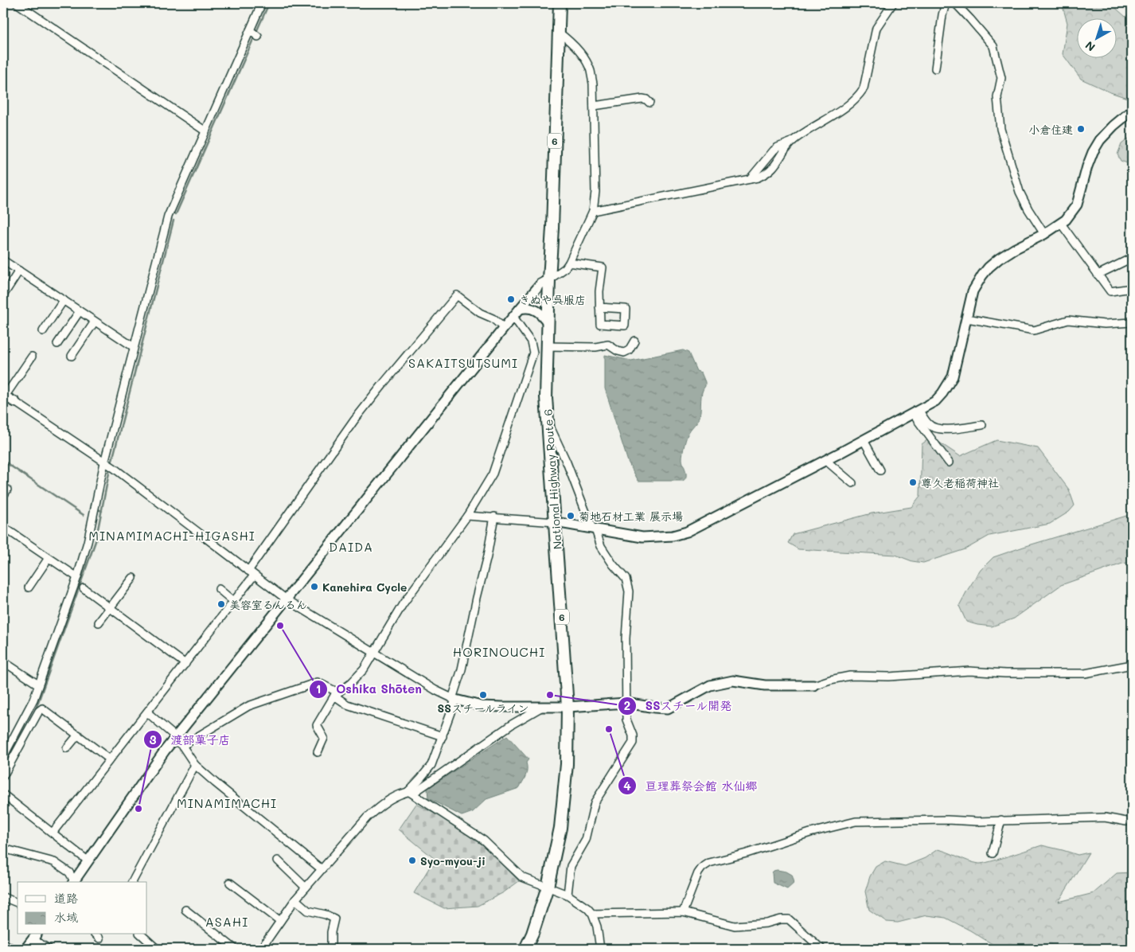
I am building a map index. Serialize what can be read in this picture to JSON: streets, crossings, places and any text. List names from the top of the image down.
{
  "streets": {
    "highway": ["6", "National Highway Route 6"]
  },
  "districts": [
    "SAKAITSUTSUMI",
    "MINAMIMACHI-HIGASHI",
    "DAIDA",
    "HORINOUCHI",
    "MINAMIMACHI",
    "ASAHI"
  ],
  "places": [
    "小倉住建",
    "きぬや呉服店",
    "尊久老稲荷神社",
    "菊地石材工業 展示場",
    "Kanehira Cycle",
    "美容室るんるん",
    "Oshika Shōten",
    "SSスチールライン",
    "SSスチール開発",
    "亘理葬祭会館 水仙郷",
    "渡部菓子店",
    "Syo-myou-ji"
  ],
  "legend": ["道路", "水域"],
  "north": "bottom left"
}
